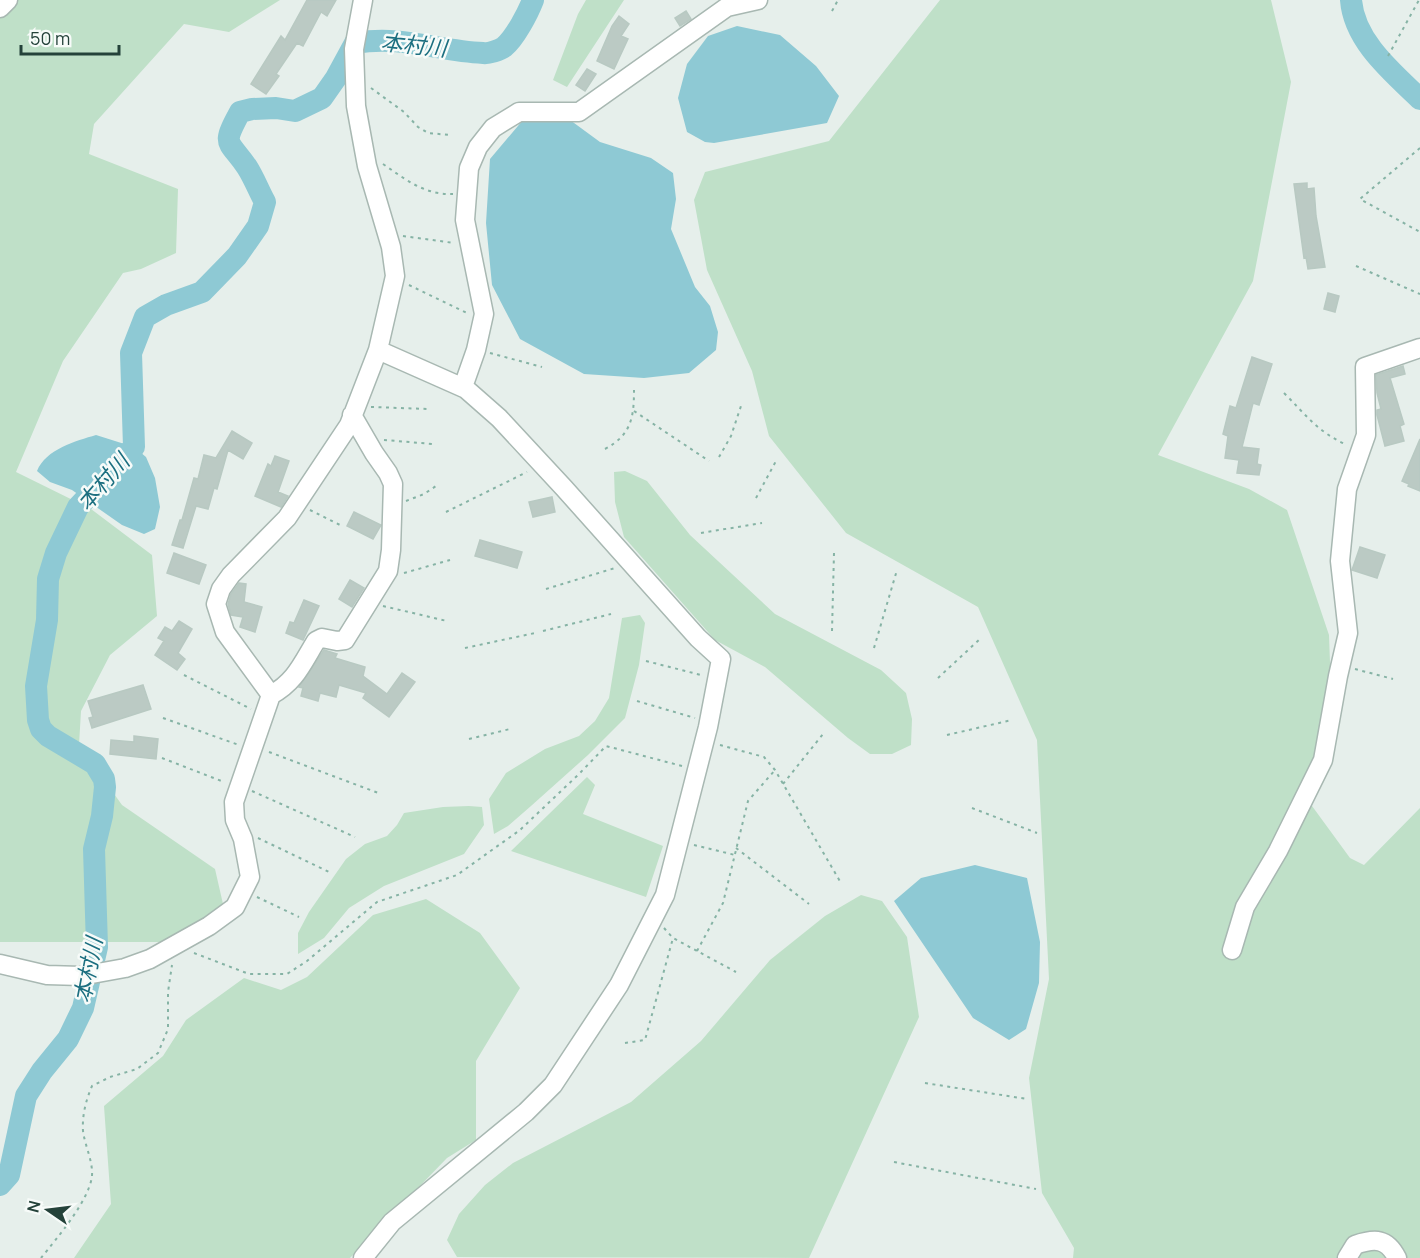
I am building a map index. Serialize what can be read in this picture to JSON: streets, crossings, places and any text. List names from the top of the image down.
{
  "water": ["本村川"],
  "scale_bar": "50 m",
  "north": "left"
}
